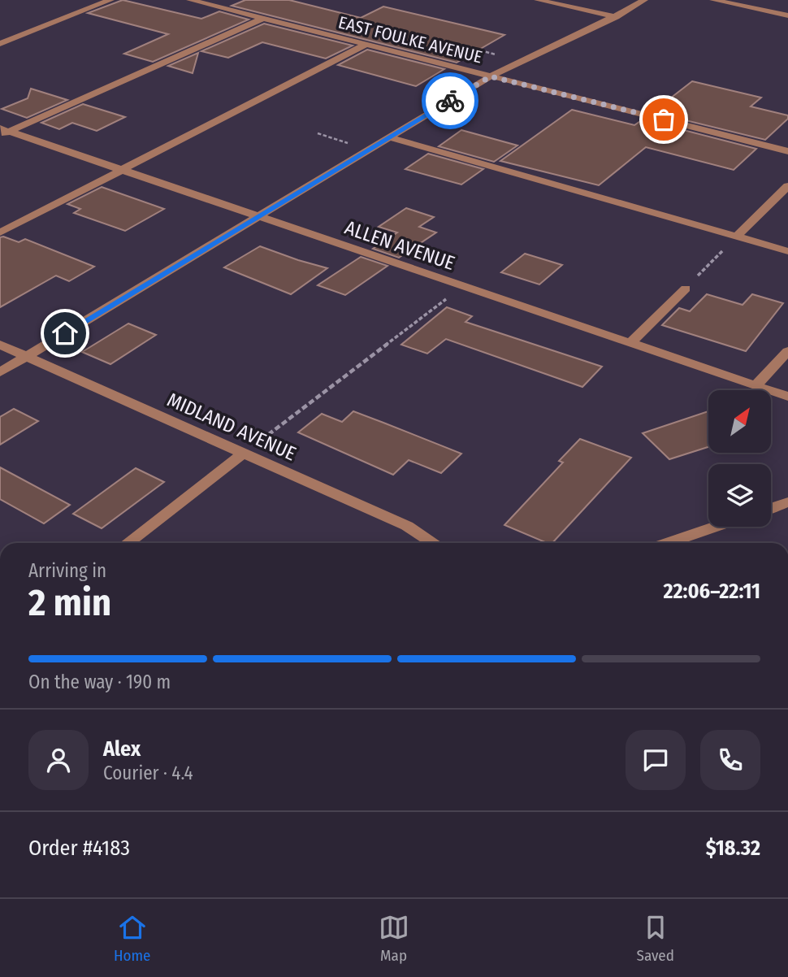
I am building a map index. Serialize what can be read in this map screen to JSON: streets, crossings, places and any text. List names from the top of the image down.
{
  "streets": {
    "street": ["EAST FOULKE AVENUE", "ALLEN AVENUE", "MIDLAND AVENUE"]
  },
  "north": "top right",
  "page": {
    "heading": ["2 min", "Arriving in", "22:06–22:11"],
    "panel": [
      "Alex",
      "Courier · 4.4",
      "Order #4183",
      "$18.32"
    ],
    "bar": "On the way · 190 m",
    "tabs": ["Home", "Map", "Saved"]
  }
}
